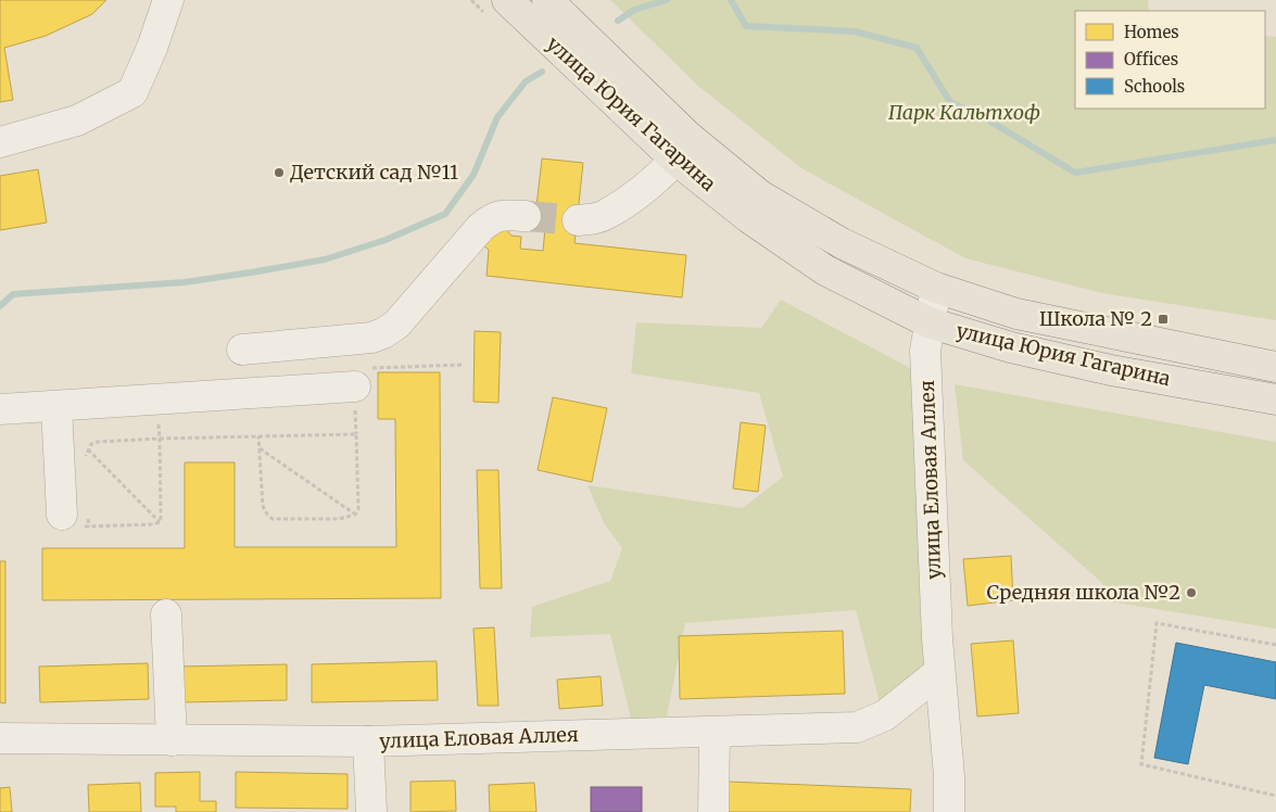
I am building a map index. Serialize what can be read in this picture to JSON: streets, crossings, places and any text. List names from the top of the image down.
{
  "streets": {
    "main road": ["улица Юрия Гагарина"],
    "street": ["улица Еловая Аллея"]
  },
  "crossings": [
    ["улица Юрия Гагарина", "улица Еловая Аллея"]
  ],
  "parks": ["Парк Кальтхоф"],
  "places": {
    "other": ["Детский сад №11", "Средняя школа №2"],
    "transit": ["Школа № 2"]
  },
  "legend": ["Homes", "Offices", "Schools"]
}
